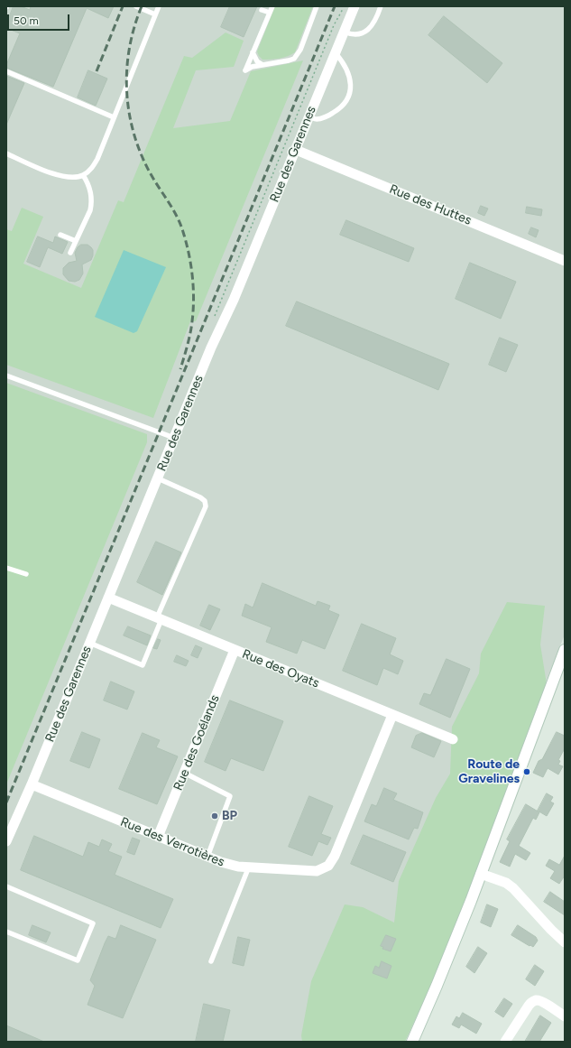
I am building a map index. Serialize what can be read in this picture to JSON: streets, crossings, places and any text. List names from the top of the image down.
{
  "streets": {
    "street": [
      "Rue des Garennes",
      "Rue des Huttes",
      "Rue des Oyats",
      "Rue des Goélands",
      "Rue des Verrotières"
    ]
  },
  "crossings": [
    ["Rue des Garennes", "Rue des Huttes"],
    ["Rue des Garennes", "Rue des Oyats"],
    ["Rue des Garennes", "Rue des Verrotières"],
    ["Rue des Oyats", "Rue des Goélands"],
    ["Rue des Oyats", "Rue des Verrotières"],
    ["Rue des Goélands", "Rue des Verrotières"]
  ],
  "places": ["Route de Gravelines", "BP"],
  "scale_bar": "50 m"
}
